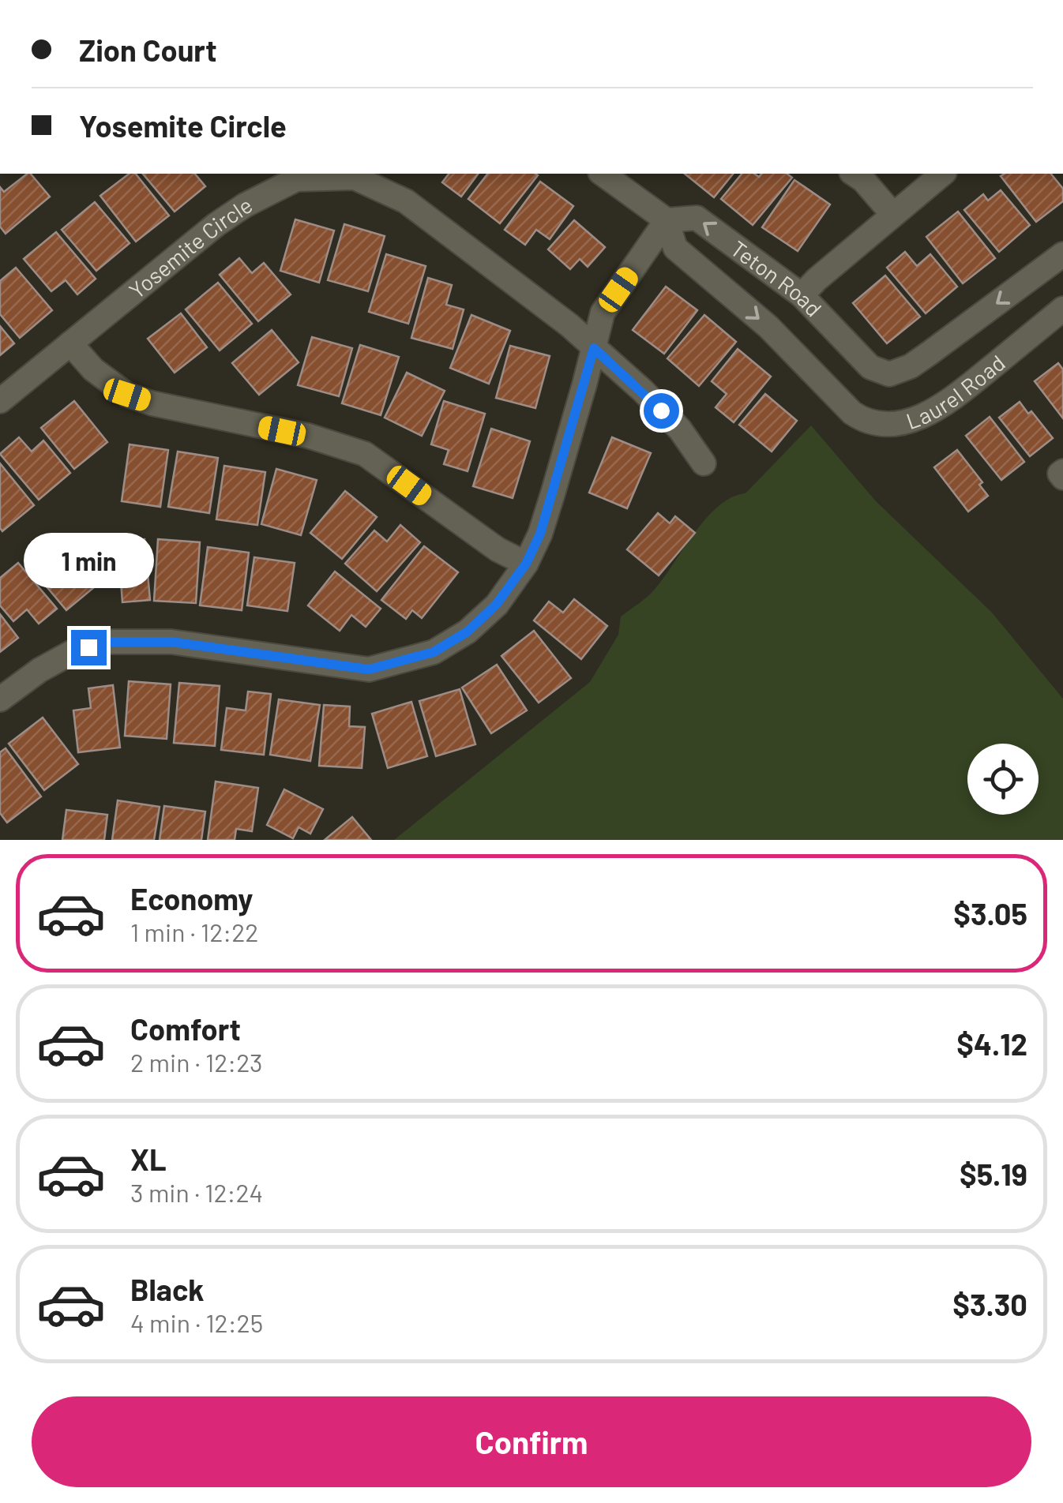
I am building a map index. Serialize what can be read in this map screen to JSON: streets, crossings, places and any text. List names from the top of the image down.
{
  "streets": {
    "street": ["Yosemite Circle", "Teton Road", "Laurel Road"]
  },
  "crossings": [
    ["Teton Road", "Laurel Road"]
  ],
  "one_way": ["Laurel Road"],
  "page": {
    "banner": ["Zion Court", "Yosemite Circle"],
    "bubble": "1 min",
    "list": [
      {
        "name": "Economy",
        "note": "1 min · 12:22",
        "value": "$3.05"
      },
      {
        "name": "Comfort",
        "note": "2 min · 12:23",
        "value": "$4.12"
      },
      {
        "name": "XL",
        "note": "3 min · 12:24",
        "value": "$5.19"
      },
      {
        "name": "Black",
        "note": "4 min · 12:25",
        "value": "$3.30"
      }
    ],
    "buttons": "Confirm"
  }
}
